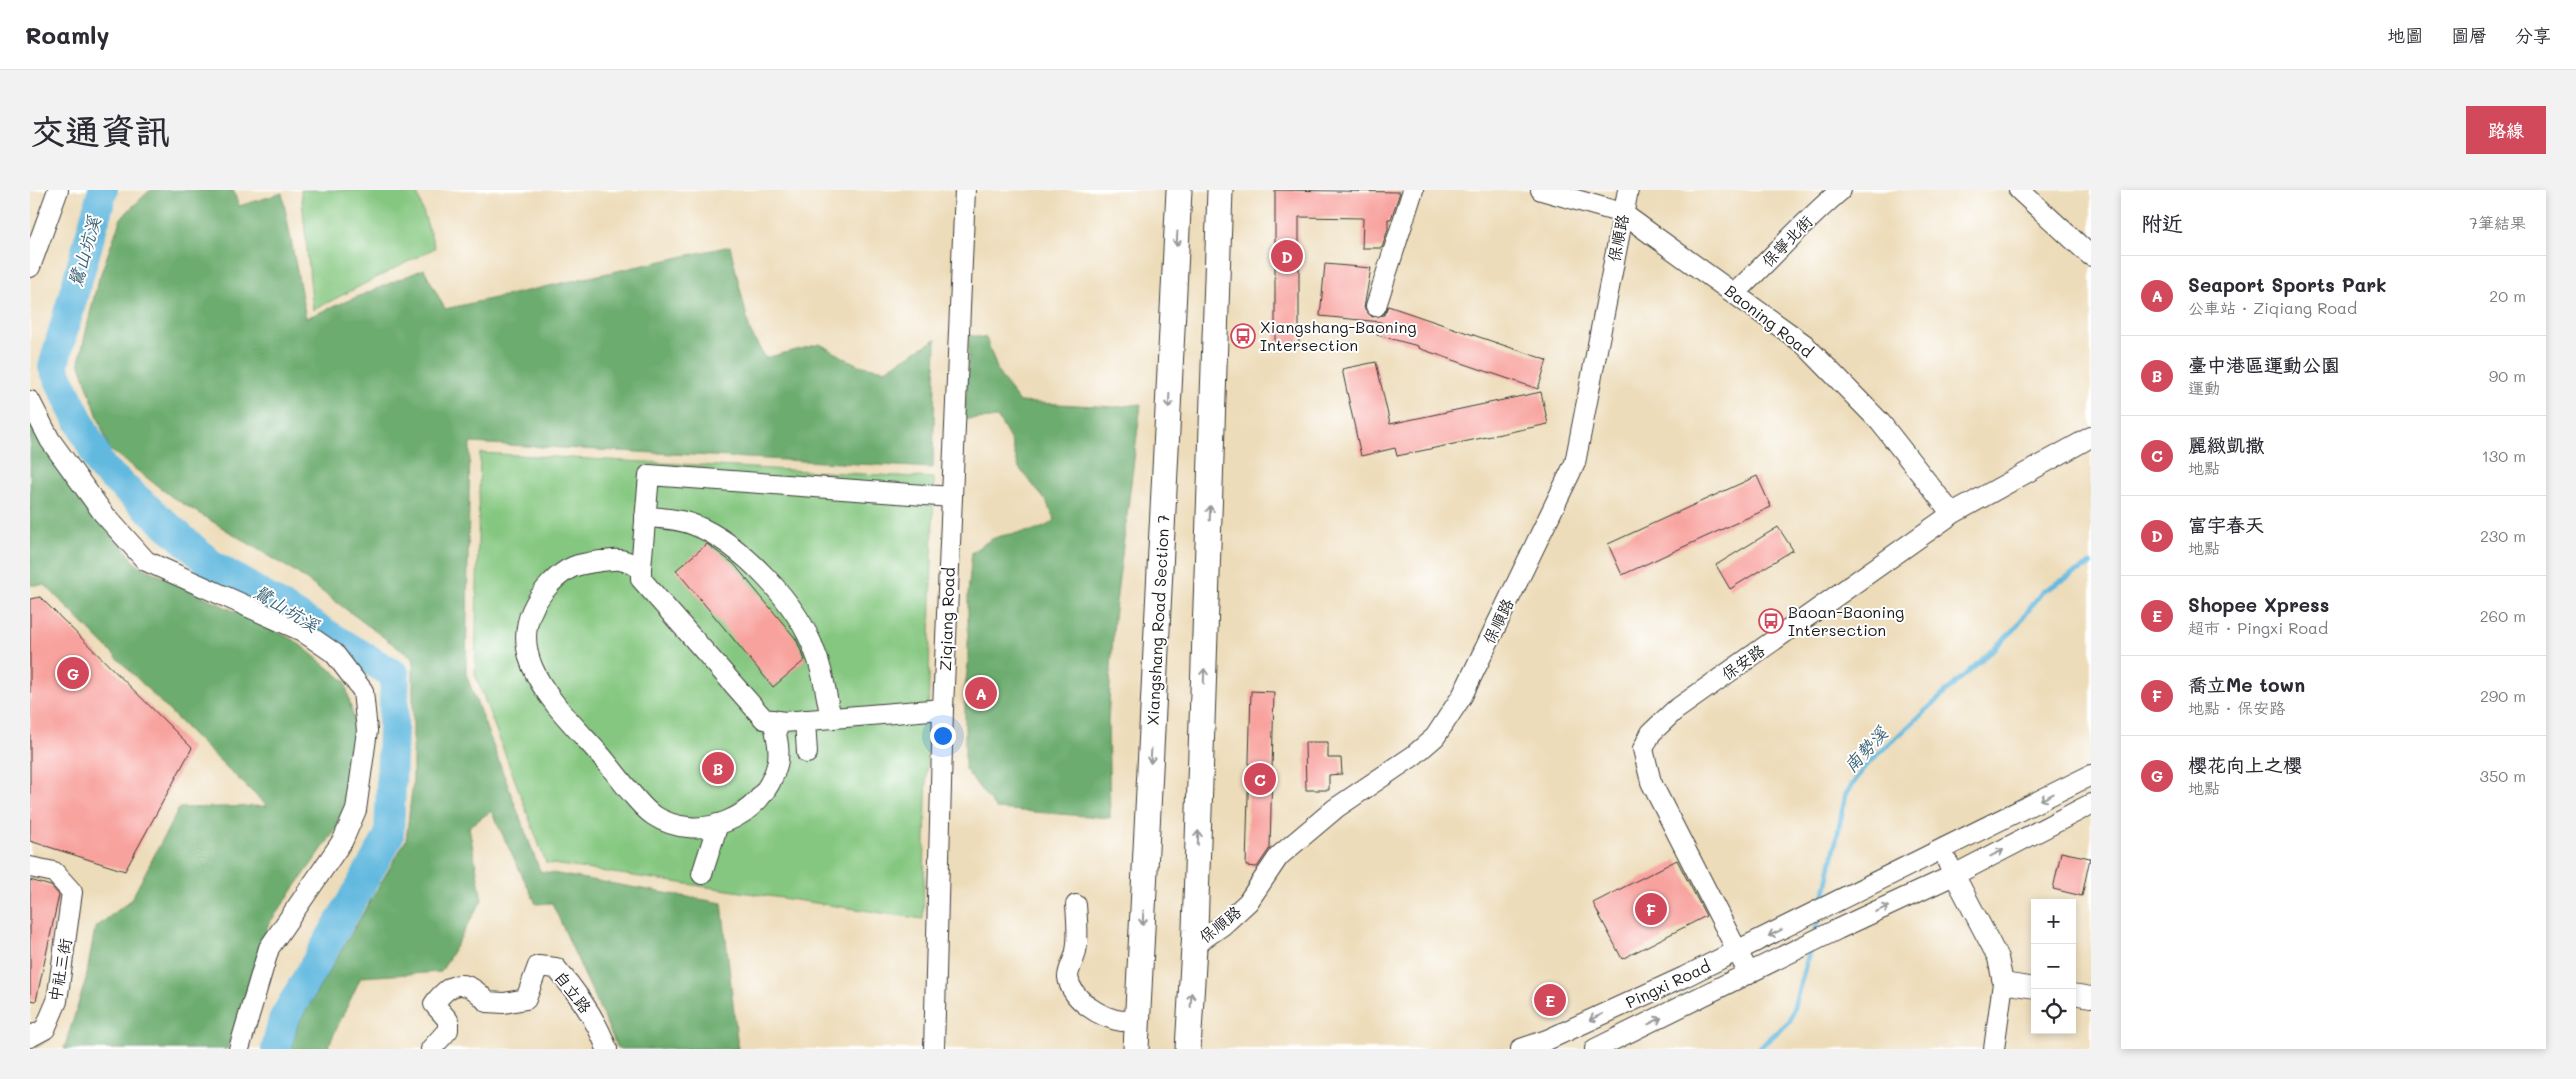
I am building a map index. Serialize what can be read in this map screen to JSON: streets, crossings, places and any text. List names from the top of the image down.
{
  "streets": {
    "main road": ["Xiangshang Road Section 7"],
    "street": [
      "保順路",
      "保寧北街",
      "Baoning Road",
      "Ziqiang Road",
      "保安路",
      "中社三街",
      "Pingxi Road",
      "自立路"
    ]
  },
  "crossings": [
    ["保順路", "Baoning Road"],
    ["保寧北街", "Baoning Road"],
    ["Baoning Road", "保安路"],
    ["保安路", "Pingxi Road"]
  ],
  "water": ["鷺山坑溪", "南勢溪"],
  "places": {
    "bus stop": ["Xiangshang-Baoning Intersection", "Baoan-Baoning Intersection"]
  },
  "page": {
    "header": "Roamly",
    "nav": ["地圖", "圖層", "分享"],
    "buttons": "路線",
    "title": "交通資訊",
    "heading": ["附近", "7筆結果"],
    "pins": [
      "D",
      "G",
      "A",
      "B",
      "C",
      "F",
      "E"
    ],
    "list": [
      {
        "mark": "A",
        "name": "Seaport Sports Park",
        "note": "公車站 · Ziqiang Road",
        "value": "20 m"
      },
      {
        "mark": "B",
        "name": "臺中港區運動公園",
        "note": "運動",
        "value": "90 m"
      },
      {
        "mark": "C",
        "name": "麗緻凱撒",
        "note": "地點",
        "value": "130 m"
      },
      {
        "mark": "D",
        "name": "富宇春天",
        "note": "地點",
        "value": "230 m"
      },
      {
        "mark": "E",
        "name": "Shopee Xpress",
        "note": "超市 · Pingxi Road",
        "value": "260 m"
      },
      {
        "mark": "F",
        "name": "喬立Me town",
        "note": "地點 · 保安路",
        "value": "290 m"
      },
      {
        "mark": "G",
        "name": "櫻花向上之櫻",
        "note": "地點",
        "value": "350 m"
      }
    ],
    "map_buttons": ["+", "−"]
  }
}
